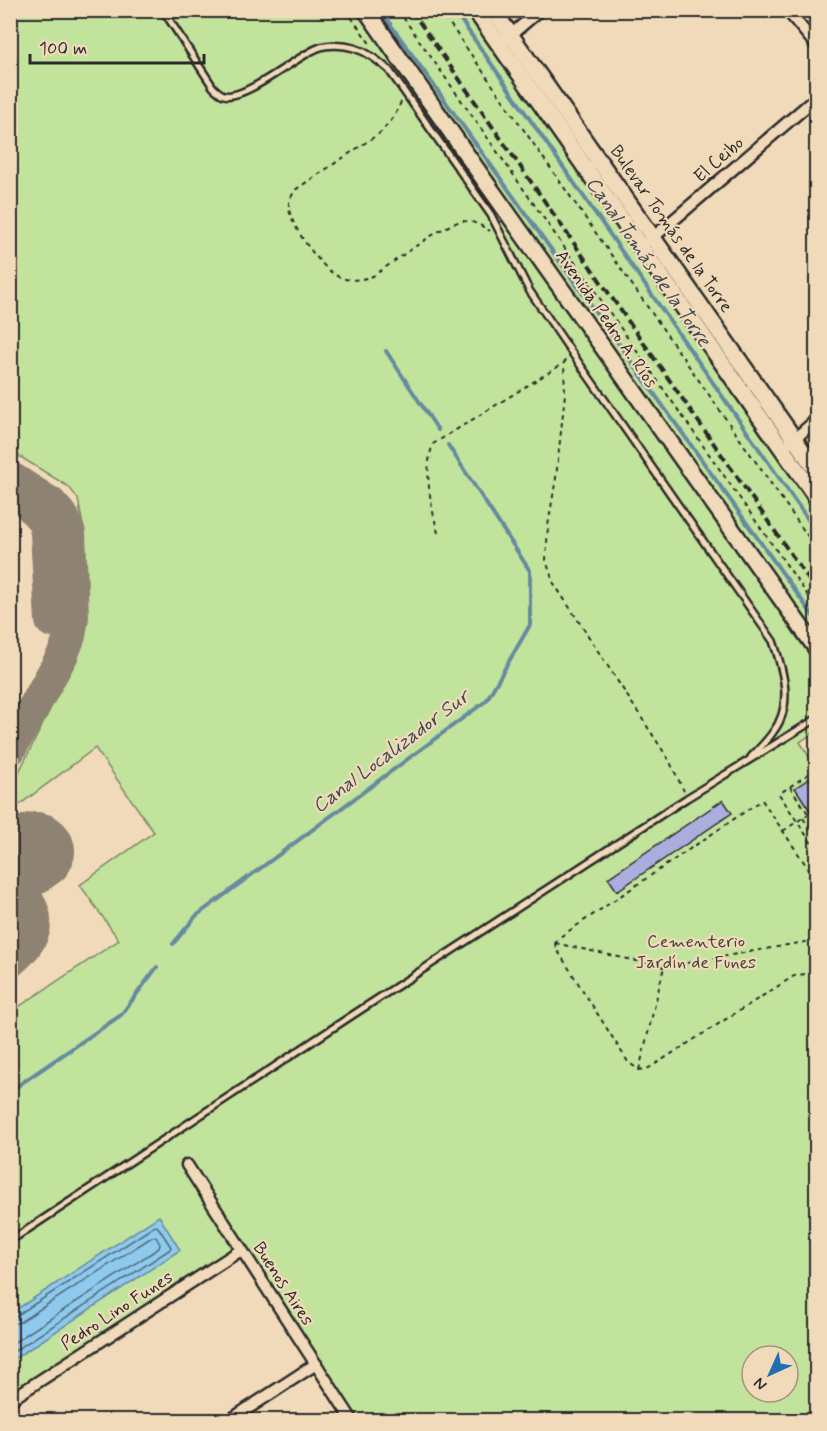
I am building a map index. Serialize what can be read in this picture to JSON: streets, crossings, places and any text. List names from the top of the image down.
{
  "streets": {
    "main road": ["Bulevar Tomás de la Torre", "Avenida Pedro A. Ríos"],
    "street": ["El Ceibo", "Buenos Aires", "Pedro Lino Funes"]
  },
  "crossings": [
    ["El Ceibo", "Bulevar Tomás de la Torre"],
    ["Buenos Aires", "Pedro Lino Funes"]
  ],
  "water": ["Canal Tomás de la Torre", "Canal Localizador Sur"],
  "parks": ["Cementerio Jardín de Funes"],
  "scale_bar": "100 m",
  "north": "bottom left"
}
